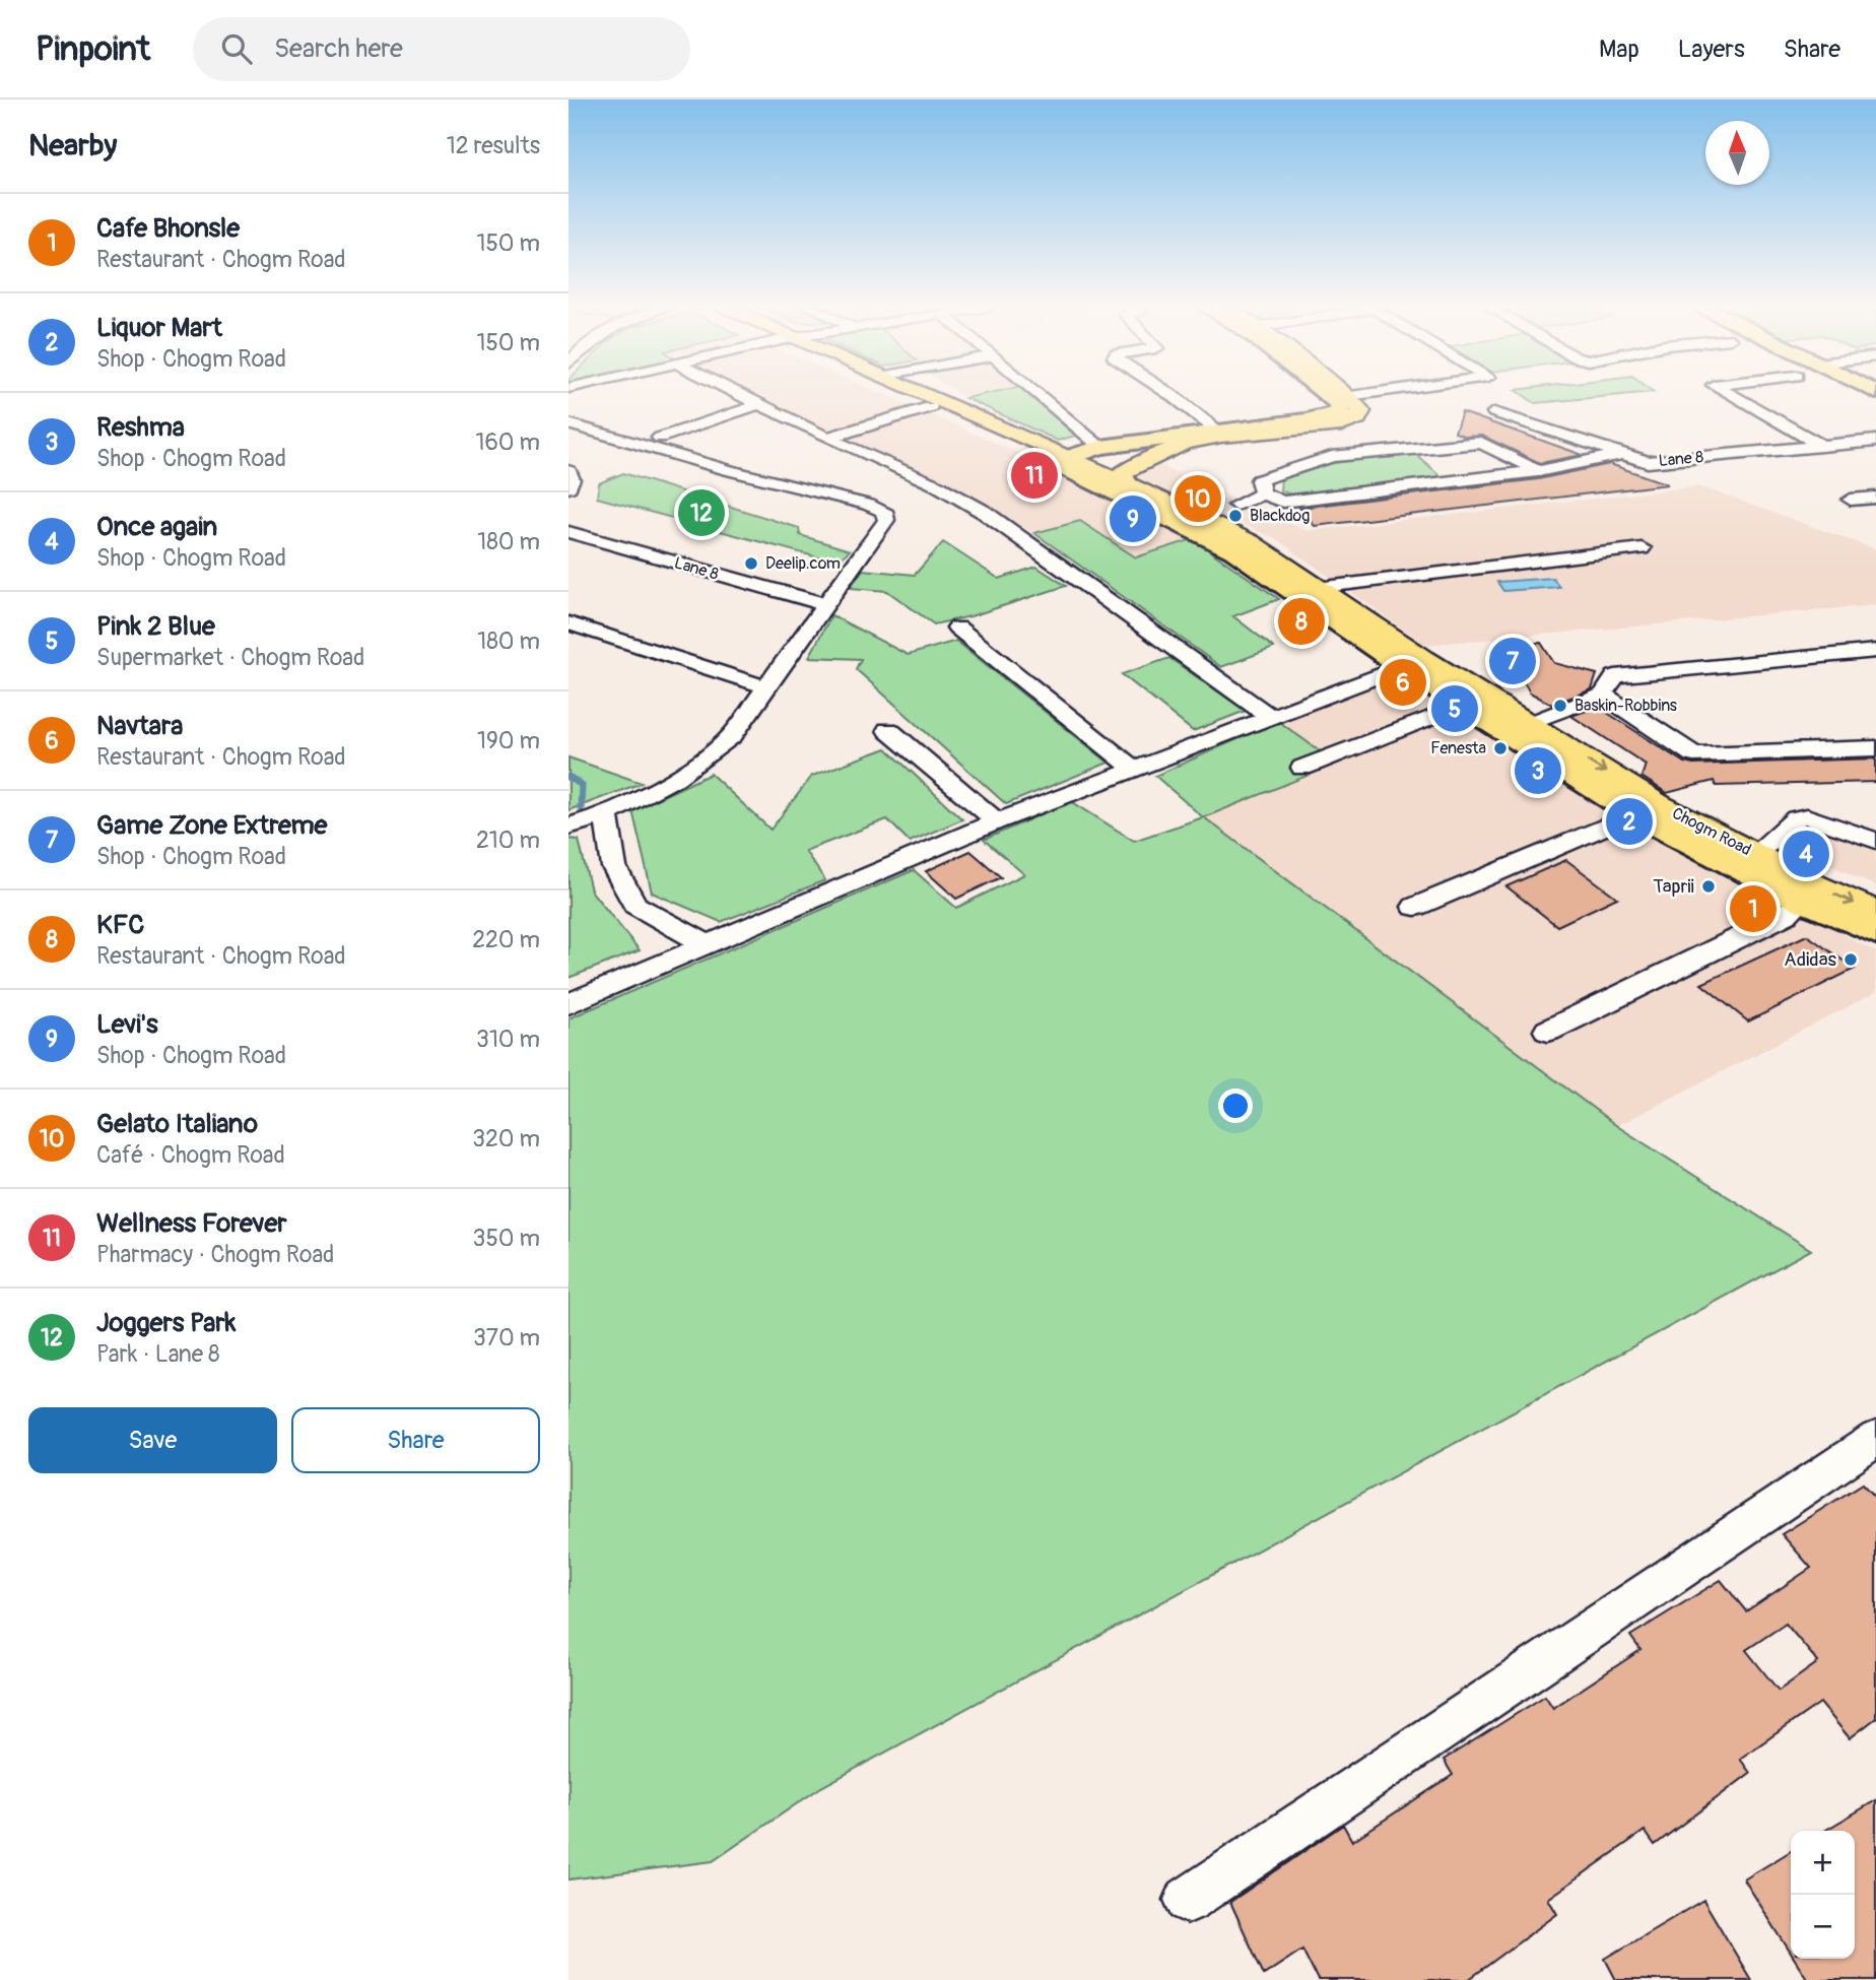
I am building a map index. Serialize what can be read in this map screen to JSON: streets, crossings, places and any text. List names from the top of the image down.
{
  "streets": {
    "highway": ["Chogm Road"],
    "street": ["Lane 8"]
  },
  "places": [
    "Blackdog",
    "Deelip.com",
    "Baskin-Robbins",
    "Fenesta",
    "Taprii",
    "Adidas"
  ],
  "north": "top",
  "page": {
    "header": "Pinpoint",
    "search": "Search here",
    "nav": ["Map", "Layers", "Share"],
    "heading": ["Nearby", "12 results"],
    "list": [
      {
        "mark": "1",
        "name": "Cafe Bhonsle",
        "note": "Restaurant · Chogm Road",
        "value": "150 m"
      },
      {
        "mark": "2",
        "name": "Liquor Mart",
        "note": "Shop · Chogm Road",
        "value": "150 m"
      },
      {
        "mark": "3",
        "name": "Reshma",
        "note": "Shop · Chogm Road",
        "value": "160 m"
      },
      {
        "mark": "4",
        "name": "Once again",
        "note": "Shop · Chogm Road",
        "value": "180 m"
      },
      {
        "mark": "5",
        "name": "Pink 2 Blue",
        "note": "Supermarket · Chogm Road",
        "value": "180 m"
      },
      {
        "mark": "6",
        "name": "Navtara",
        "note": "Restaurant · Chogm Road",
        "value": "190 m"
      },
      {
        "mark": "7",
        "name": "Game Zone Extreme",
        "note": "Shop · Chogm Road",
        "value": "210 m"
      },
      {
        "mark": "8",
        "name": "KFC",
        "note": "Restaurant · Chogm Road",
        "value": "220 m"
      },
      {
        "mark": "9",
        "name": "Levi's",
        "note": "Shop · Chogm Road",
        "value": "310 m"
      },
      {
        "mark": "10",
        "name": "Gelato Italiano",
        "note": "Café · Chogm Road",
        "value": "320 m"
      },
      {
        "mark": "11",
        "name": "Wellness Forever",
        "note": "Pharmacy · Chogm Road",
        "value": "350 m"
      },
      {
        "mark": "12",
        "name": "Joggers Park",
        "note": "Park · Lane 8",
        "value": "370 m"
      }
    ],
    "pins": [
      "11",
      "10",
      "12",
      "9",
      "8",
      "7",
      "6",
      "5",
      "3",
      "2",
      "4",
      "1"
    ],
    "buttons": ["Save", "Share"],
    "map_buttons": ["+", "−"]
  }
}
